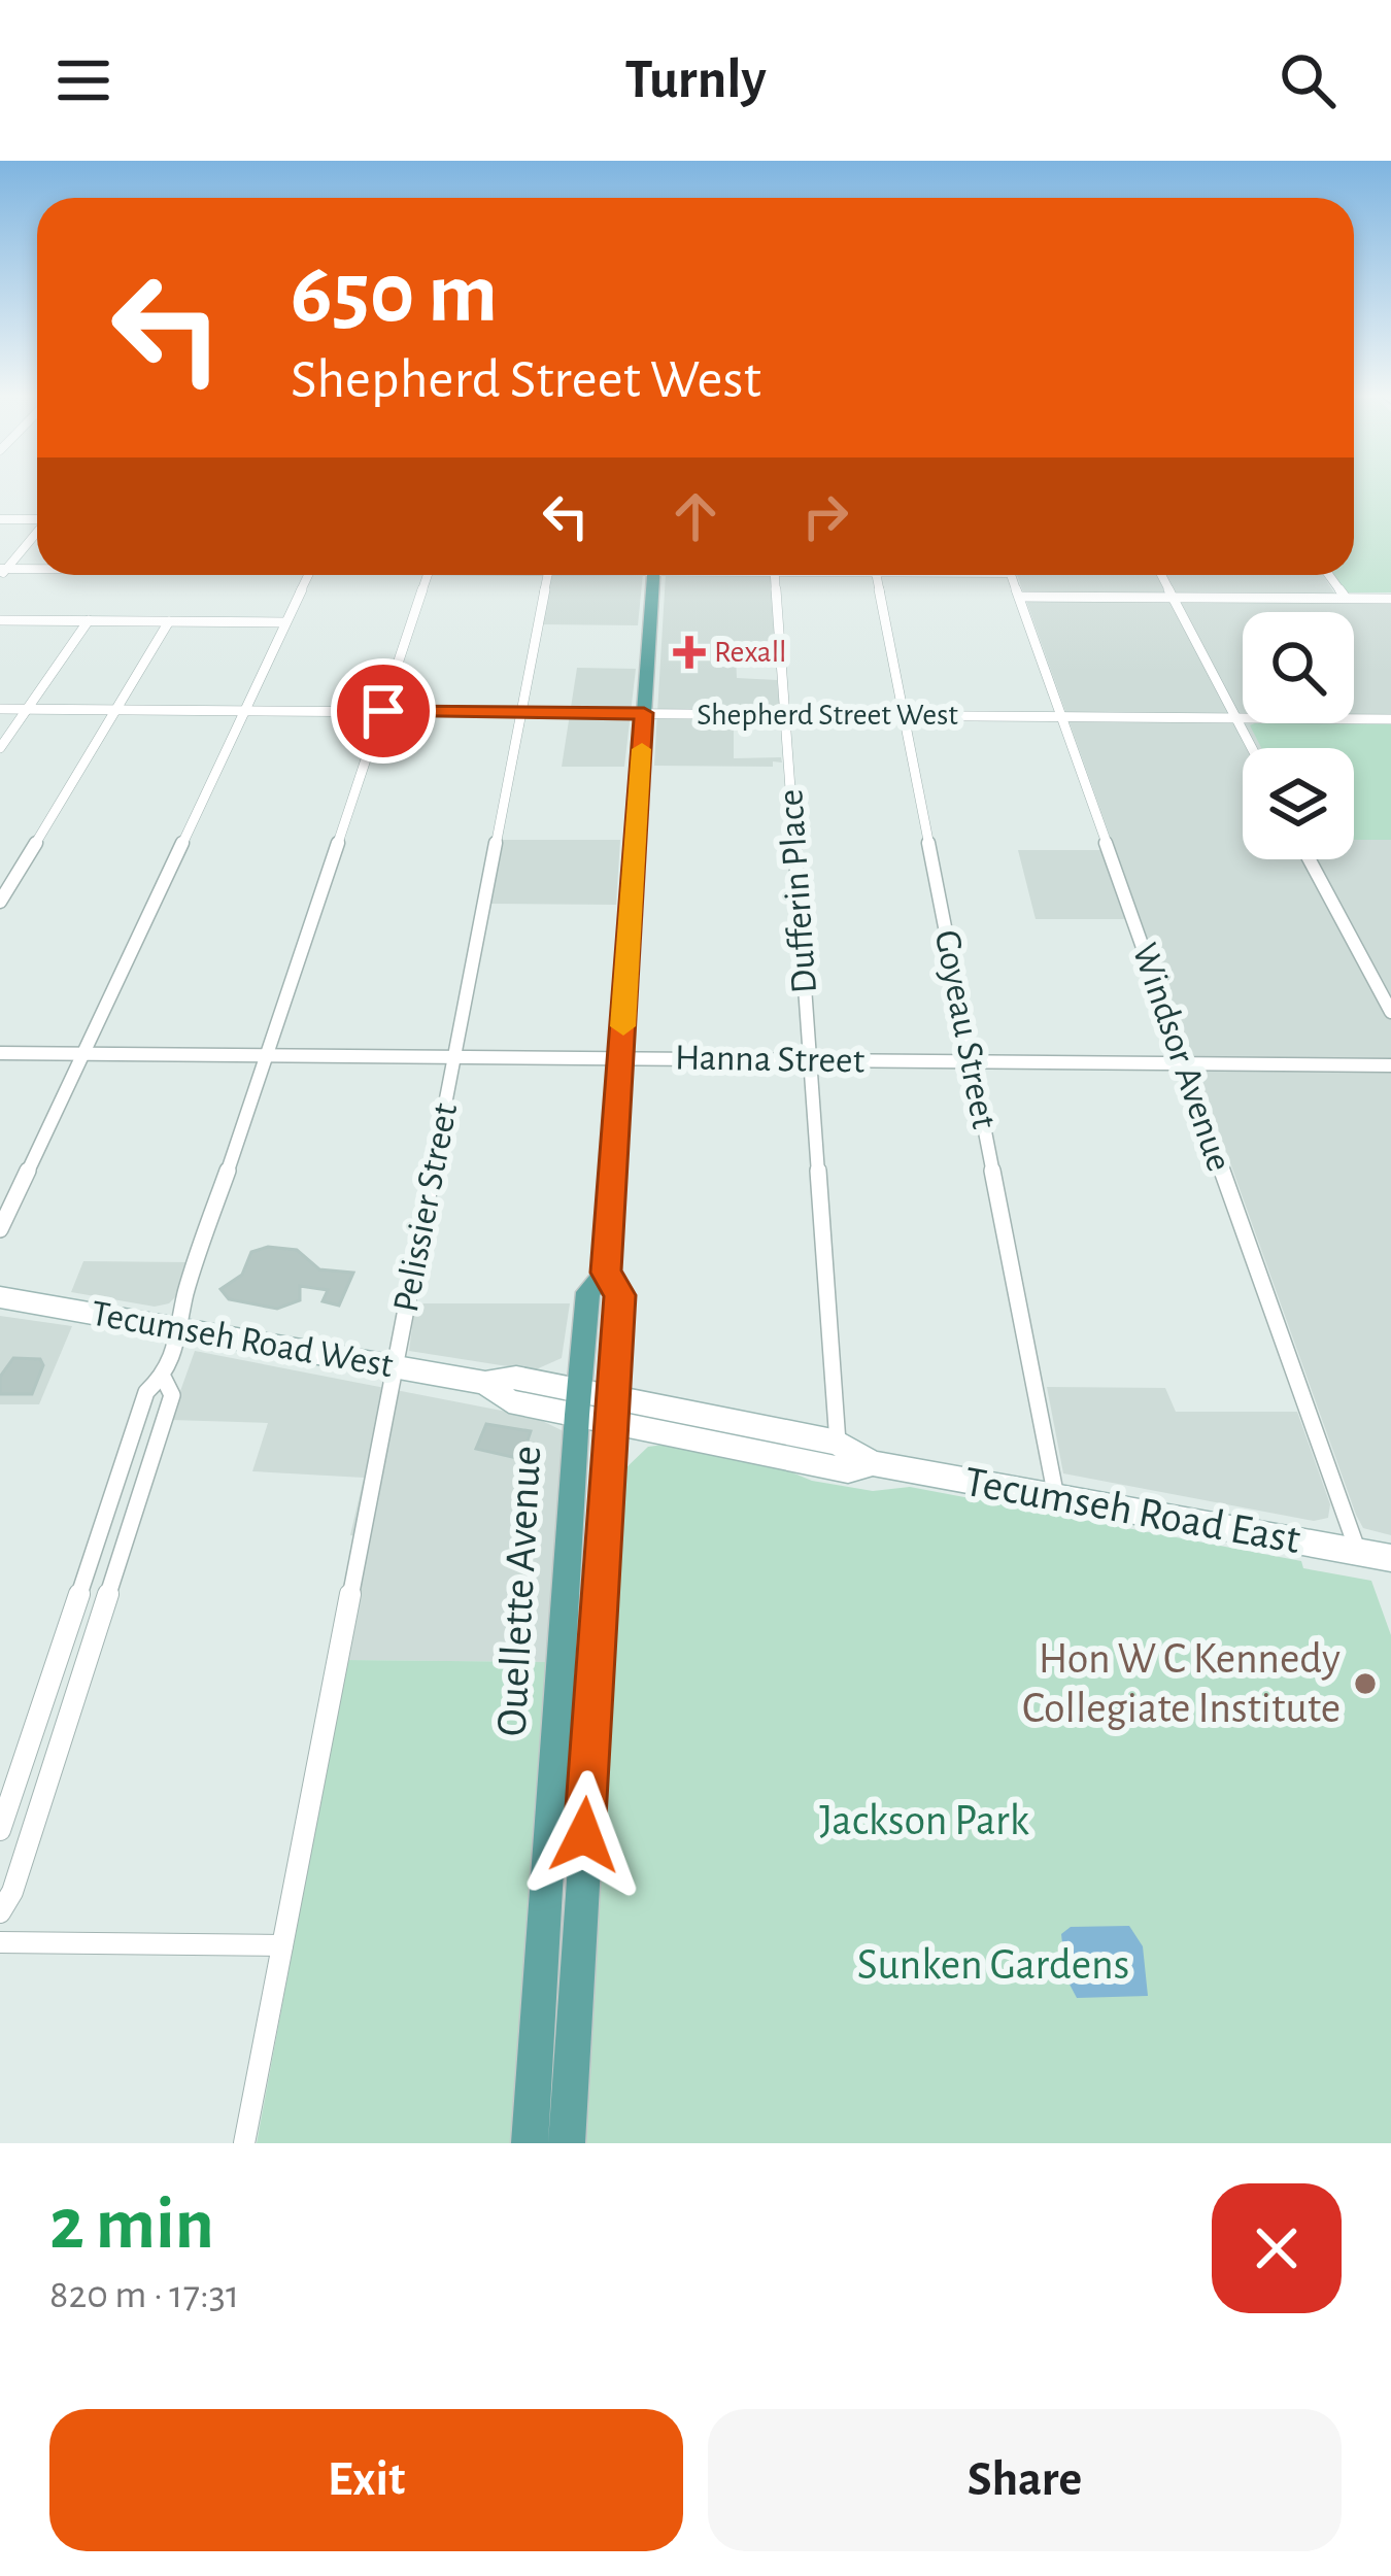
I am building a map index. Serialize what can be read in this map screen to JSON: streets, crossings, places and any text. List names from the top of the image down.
{
  "streets": {
    "main road": ["Tecumseh Road West", "Tecumseh Road East", "Ouellette Avenue"],
    "street": [
      "Shepherd Street West",
      "Dufferin Place",
      "Goyeau Street",
      "Windsor Avenue",
      "Hanna Street",
      "Pelissier Street"
    ]
  },
  "crossings": [
    ["Shepherd Street West", "Dufferin Place"],
    ["Shepherd Street West", "Goyeau Street"],
    ["Shepherd Street West", "Windsor Avenue"],
    ["Shepherd Street West", "Pelissier Street"],
    ["Shepherd Street West", "Ouellette Avenue"],
    ["Dufferin Place", "Hanna Street"],
    ["Dufferin Place", "Tecumseh Road East"],
    ["Goyeau Street", "Hanna Street"],
    ["Goyeau Street", "Tecumseh Road East"],
    ["Windsor Avenue", "Hanna Street"],
    ["Windsor Avenue", "Tecumseh Road East"],
    ["Hanna Street", "Pelissier Street"],
    ["Hanna Street", "Ouellette Avenue"],
    ["Pelissier Street", "Tecumseh Road West"],
    ["Tecumseh Road West", "Tecumseh Road East"],
    ["Tecumseh Road West", "Ouellette Avenue"],
    ["Tecumseh Road East", "Ouellette Avenue"]
  ],
  "parks": ["Jackson Park", "Sunken Gardens"],
  "places": {
    "health": ["Rexall"],
    "other": ["Hon W C Kennedy Collegiate Institute"]
  },
  "page": {
    "header": "Turnly",
    "turn": ["650 m", "Shepherd Street West"],
    "heading": ["2 min", "820 m · 17:31"],
    "buttons": ["Exit", "Share"]
  }
}
